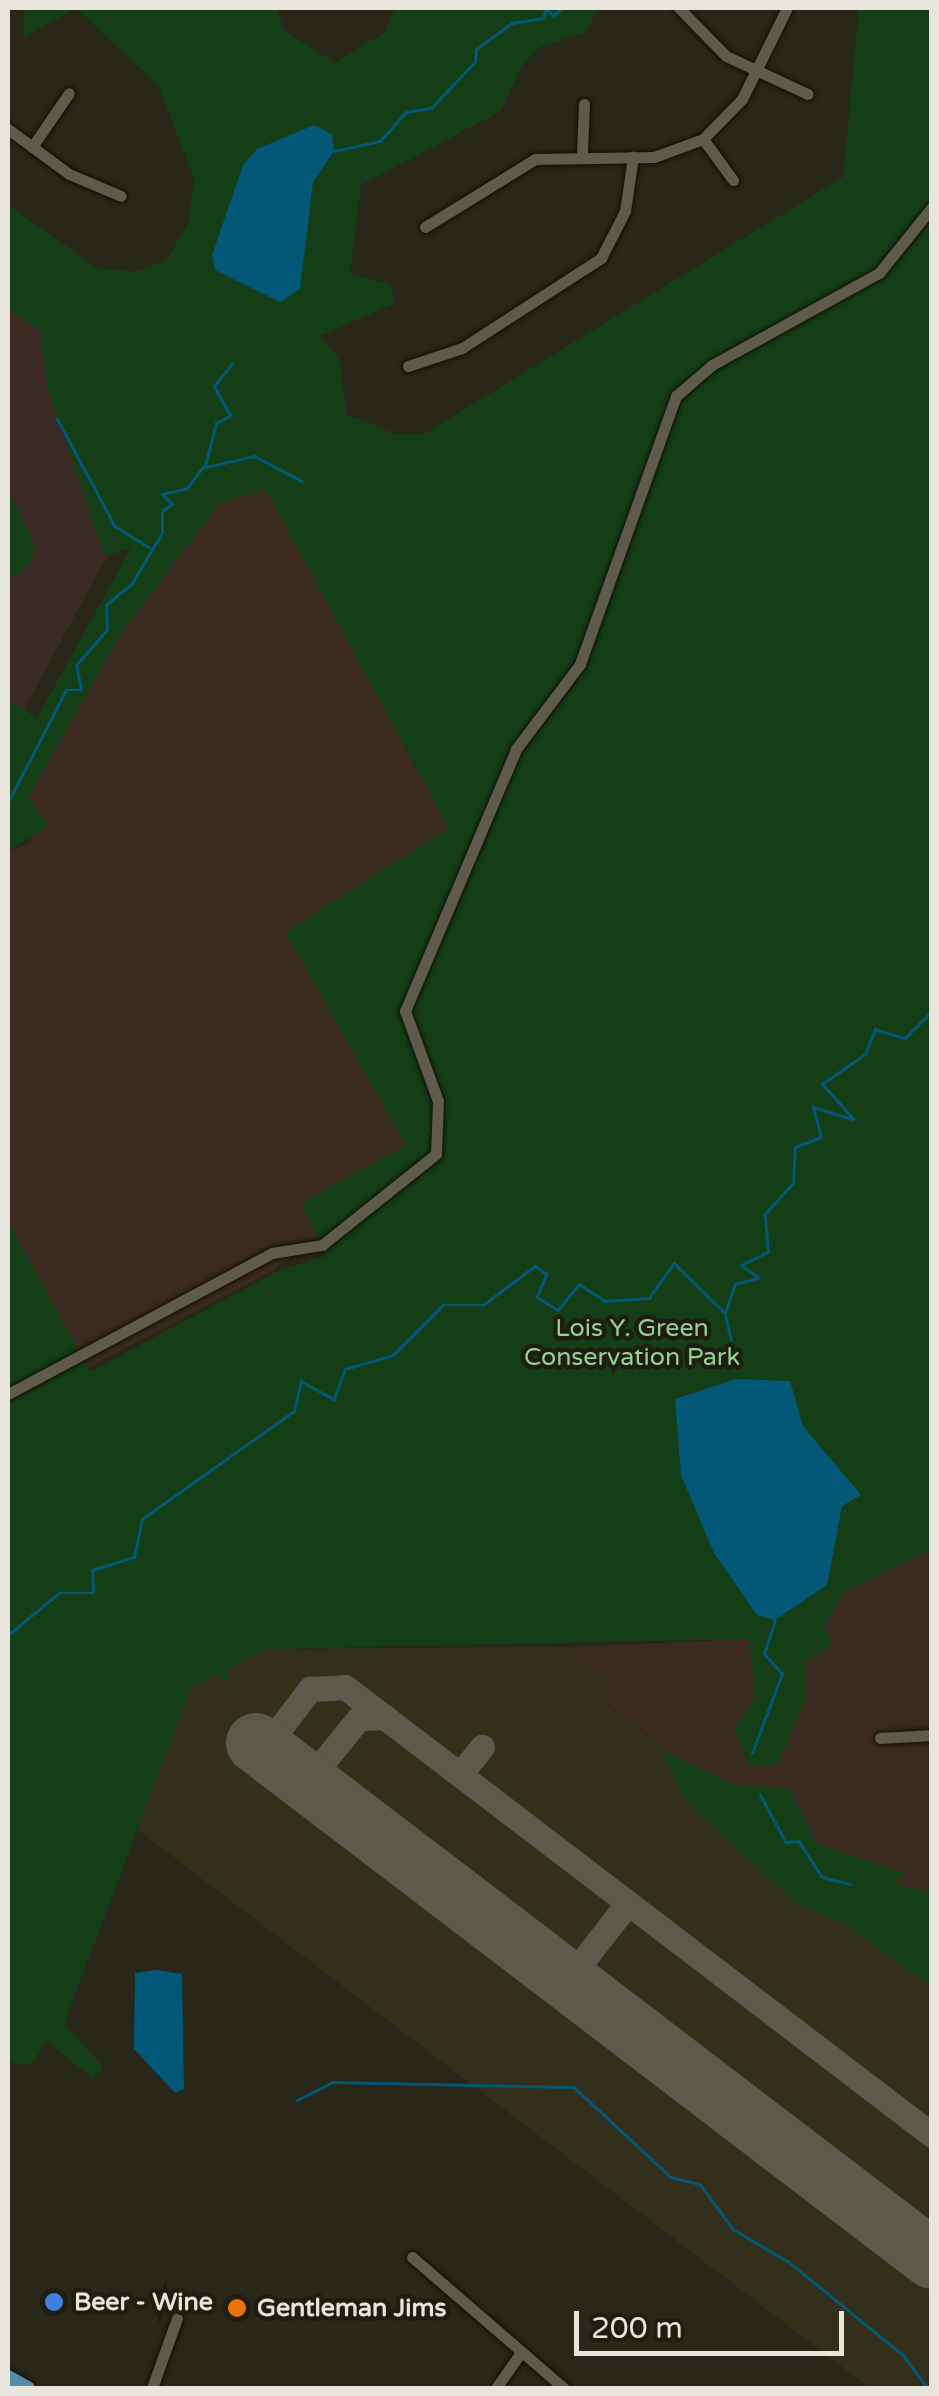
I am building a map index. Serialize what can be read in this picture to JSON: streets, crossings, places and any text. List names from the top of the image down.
{
  "parks": ["Lois Y. Green Conservation Park"],
  "places": ["Beer - Wine", "Gentleman Jims"],
  "scale_bar": "200 m"
}
